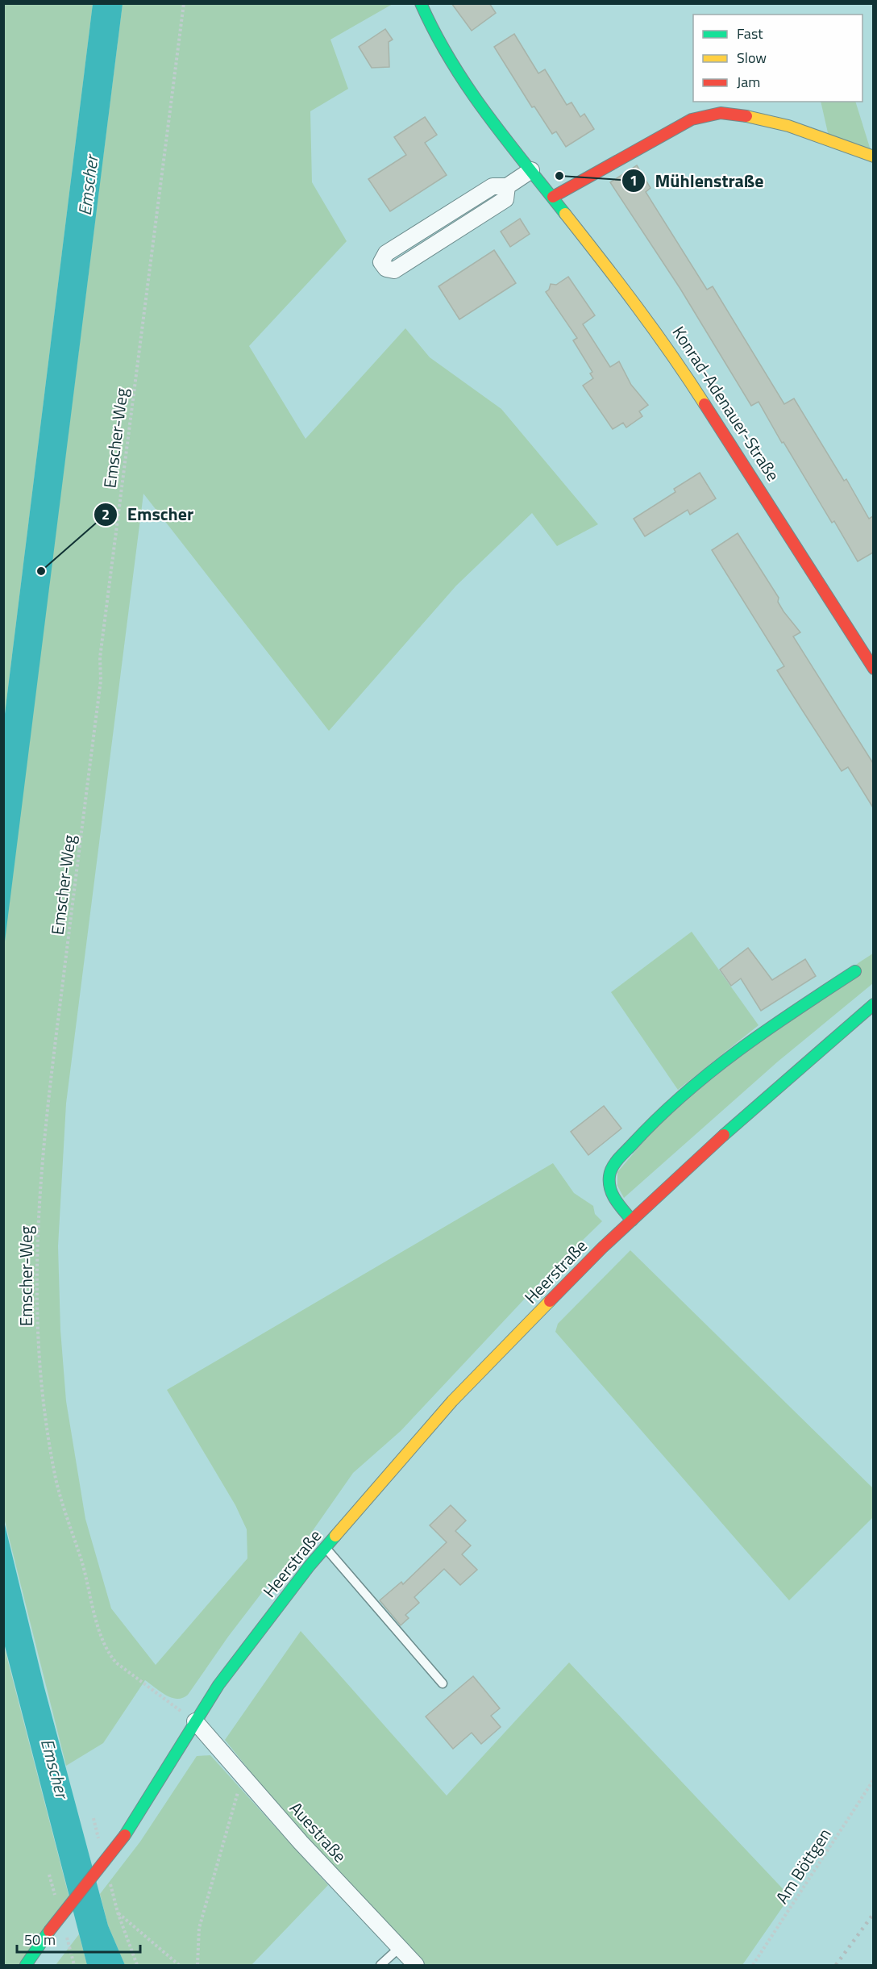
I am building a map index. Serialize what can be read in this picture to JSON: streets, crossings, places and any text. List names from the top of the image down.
{
  "streets": {
    "street": ["Konrad-Adenauer-Straße", "Heerstraße", "Auestraße"],
    "path": ["Emscher-Weg", "Am Böttgen"]
  },
  "crossings": [
    ["Emscher-Weg", "Heerstraße"],
    ["Emscher-Weg", "Auestraße"],
    ["Heerstraße", "Auestraße"]
  ],
  "water": ["Emscher"],
  "places": ["Mühlenstraße", "Emscher"],
  "legend": ["Fast", "Slow", "Jam"],
  "scale_bar": "50 m"
}
